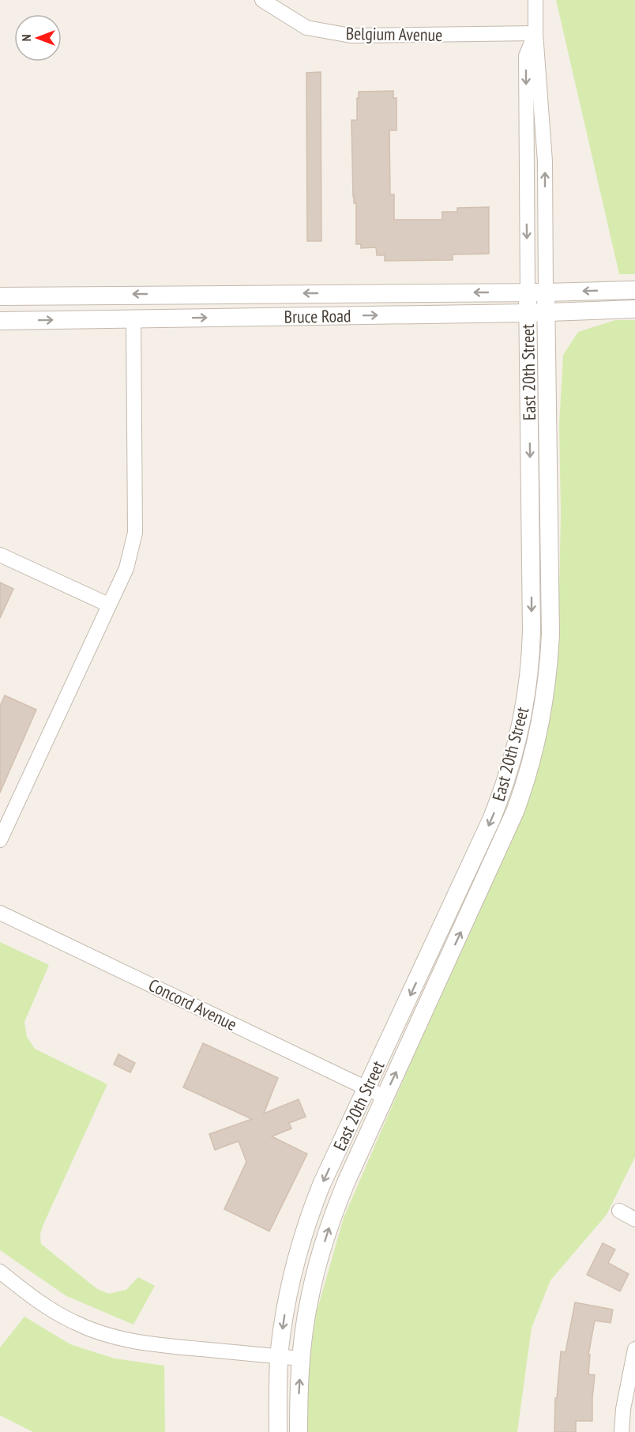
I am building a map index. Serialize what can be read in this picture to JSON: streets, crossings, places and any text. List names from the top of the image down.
{
  "streets": {
    "street": [
      "Belgium Avenue",
      "Bruce Road",
      "East 20th Street",
      "Concord Avenue"
    ]
  },
  "crossings": [
    ["Belgium Avenue", "East 20th Street"],
    ["Bruce Road", "East 20th Street"],
    ["East 20th Street", "Concord Avenue"]
  ],
  "north": "left"
}
